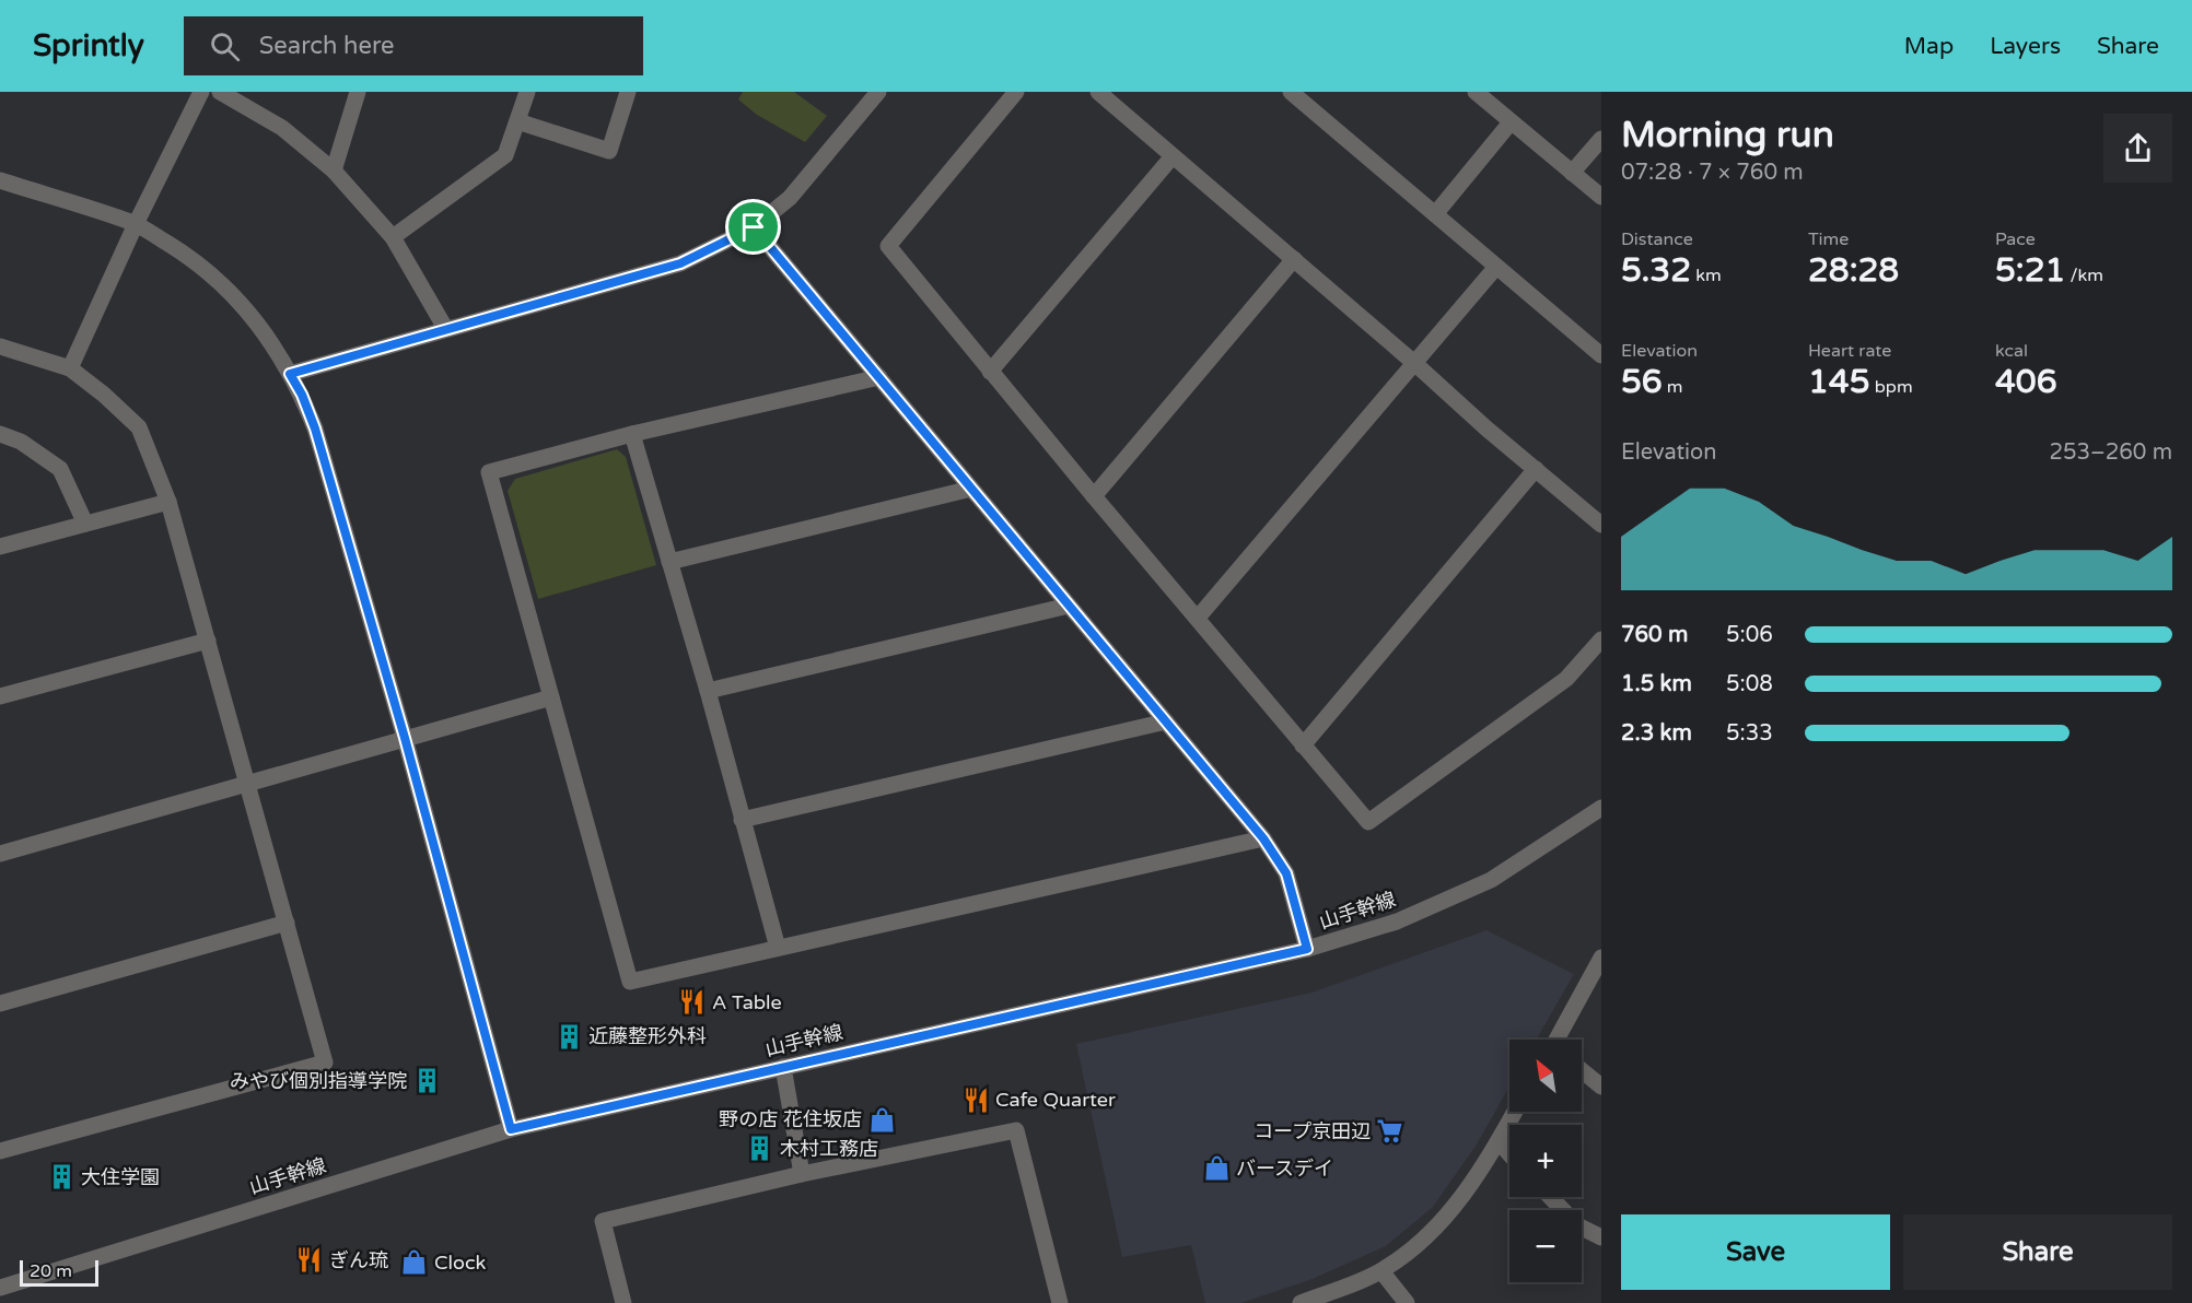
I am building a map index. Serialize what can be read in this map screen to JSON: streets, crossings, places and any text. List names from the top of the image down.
{
  "streets": {
    "street": ["山手幹線"]
  },
  "places": {
    "restaurant": ["A Table", "Cafe Quarter", "ぎん琉"],
    "building": [
      "近藤整形外科",
      "みやび個別指導学院",
      "木村工務店",
      "大住学園"
    ],
    "shop": ["野の店 花住坂店", "バースデイ", "Clock"],
    "supermarket": ["コープ京田辺"]
  },
  "scale_bar": "20 m",
  "north": "top left",
  "page": {
    "header": "Sprintly",
    "search": "Search here",
    "nav": ["Map", "Layers", "Share"],
    "heading": ["Morning run", "07:28 · 7 × 760 m"],
    "stats": [
      ["Distance", "5.32 km"],
      ["Time", "28:28"],
      ["Pace", "5:21 /km"],
      ["Elevation", "56 m"],
      ["Heart rate", "145 bpm"],
      ["kcal", "406"]
    ],
    "chart": ["Elevation", "253–260 m"],
    "list": [
      {
        "name": "760 m",
        "note": "5:06"
      },
      {
        "name": "1.5 km",
        "note": "5:08"
      },
      {
        "name": "2.3 km",
        "note": "5:33"
      }
    ],
    "map_buttons": ["+", "−"],
    "buttons": ["Save", "Share"],
    "scale": "20 m"
  }
}
